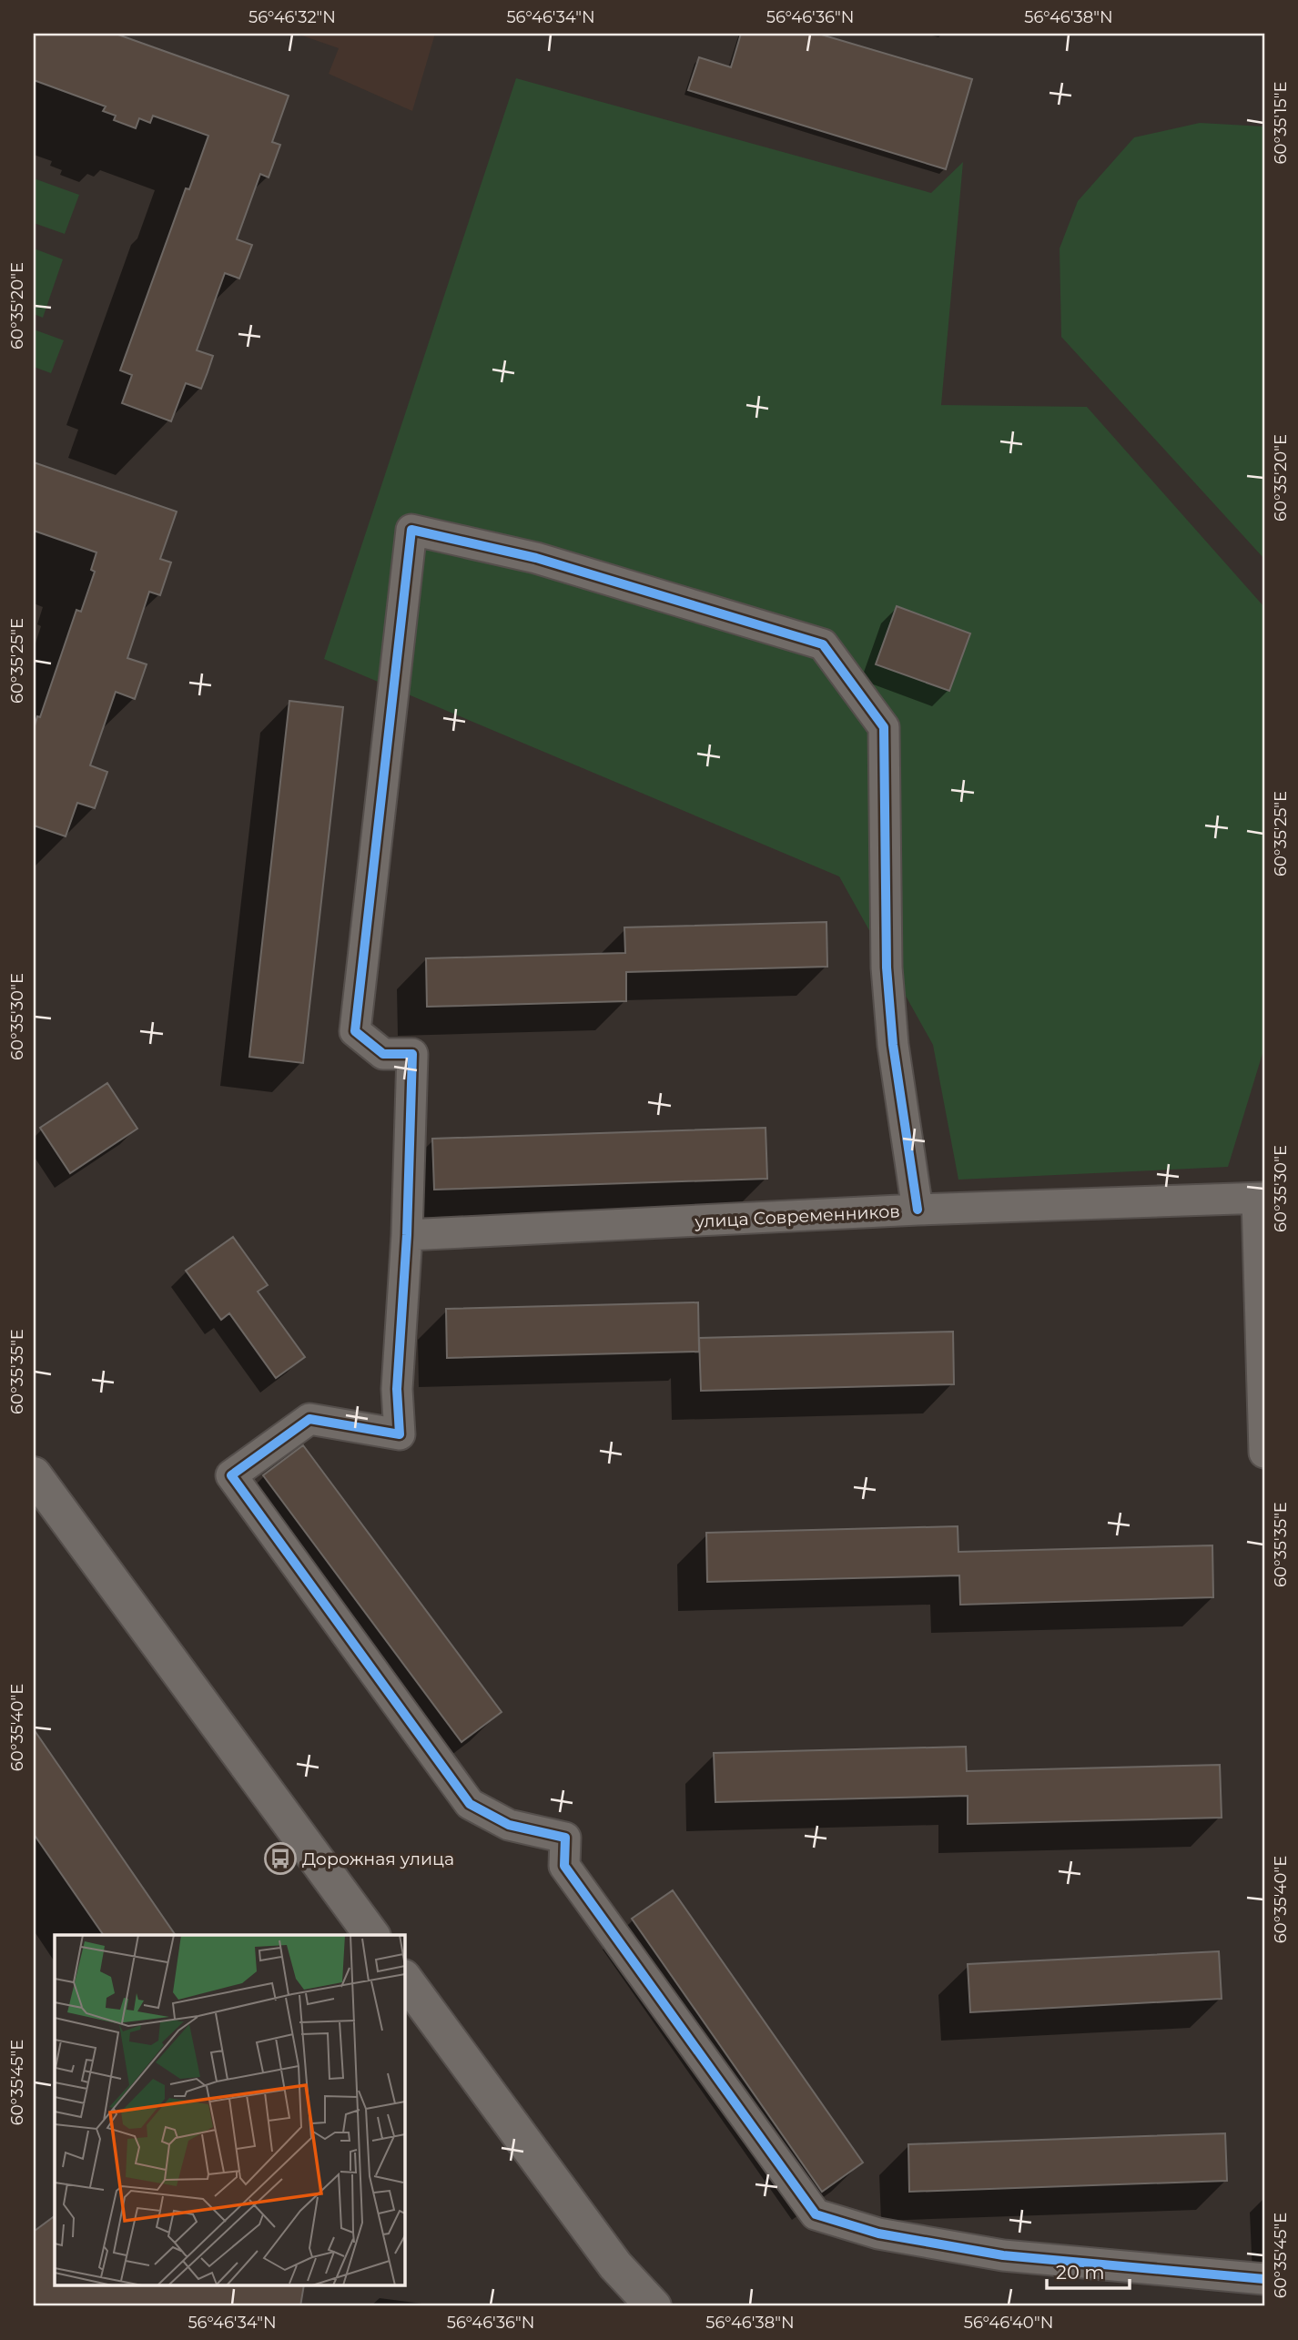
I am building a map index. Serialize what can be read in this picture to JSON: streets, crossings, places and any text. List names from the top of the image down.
{
  "streets": {
    "street": ["улица Современников"]
  },
  "places": {
    "bus stop": ["Дорожная улица"]
  },
  "scale_bar": "20 m",
  "coordinates": [
    "56°46'32\"N",
    "56°46'34\"N",
    "56°46'36\"N",
    "56°46'38\"N",
    "60°35'15\"E",
    "60°35'20\"E",
    "60°35'25\"E",
    "60°35'30\"E",
    "60°35'35\"E",
    "60°35'40\"E",
    "60°35'45\"E",
    "56°46'40\"N"
  ]
}
